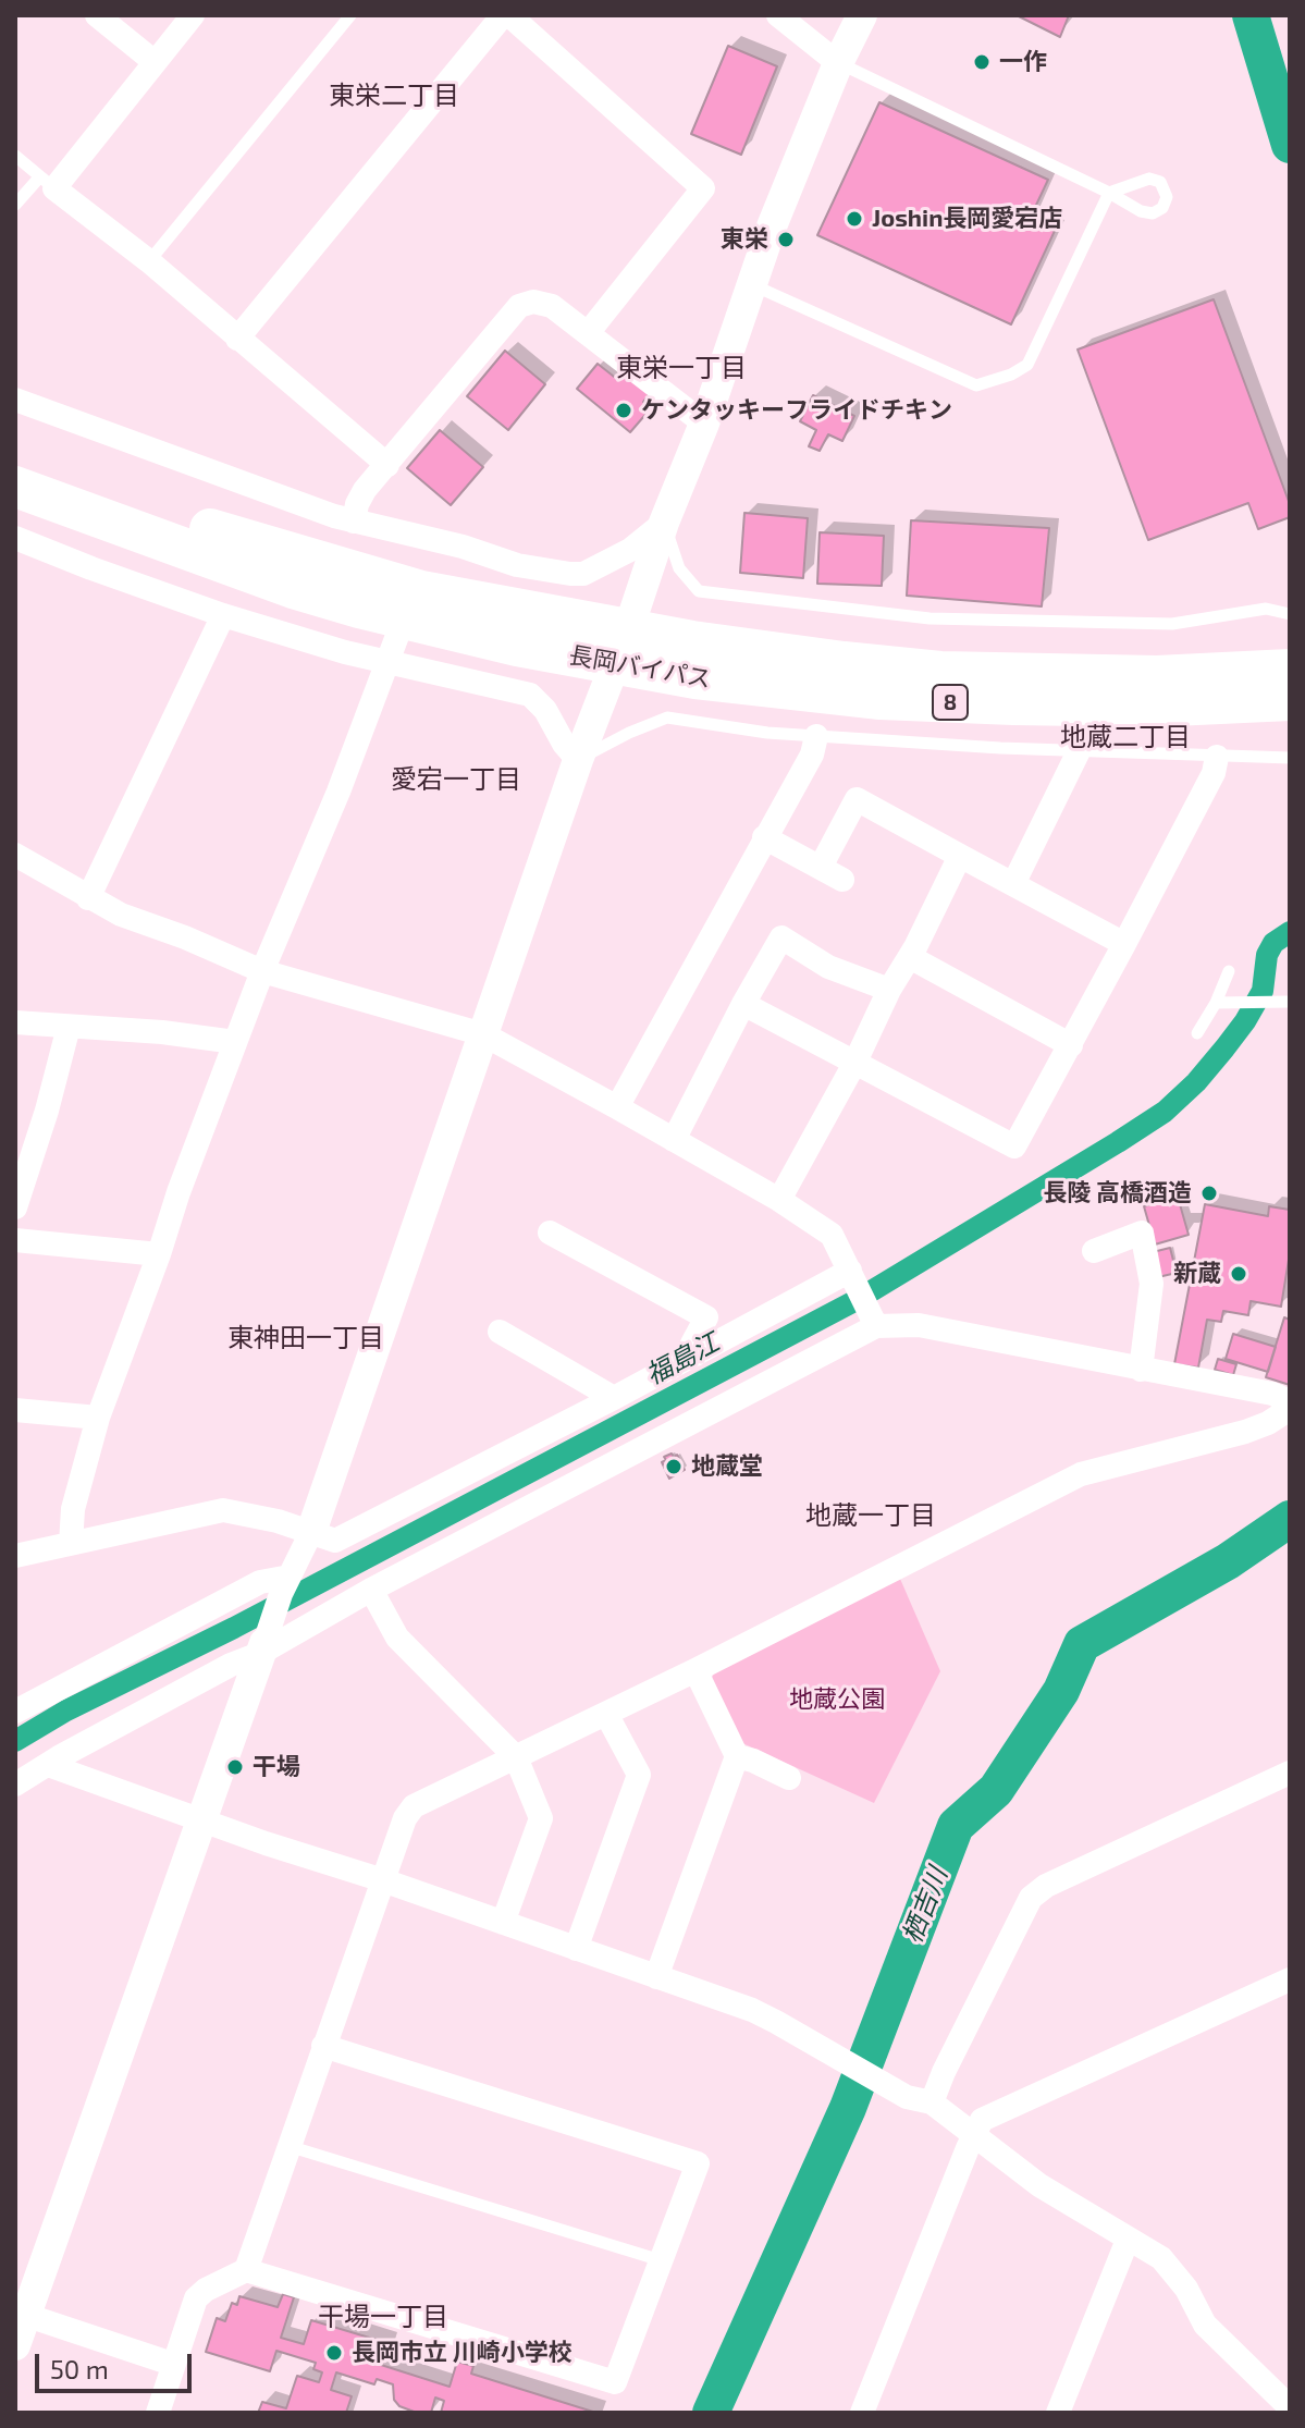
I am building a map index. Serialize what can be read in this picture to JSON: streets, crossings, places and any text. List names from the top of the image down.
{
  "streets": {
    "highway": ["長岡バイパス", "8"]
  },
  "districts": [
    "東栄二丁目",
    "東栄一丁目",
    "地蔵二丁目",
    "愛宕一丁目",
    "東神田一丁目",
    "地蔵一丁目",
    "干場一丁目"
  ],
  "water": ["福島江", "栖吉川"],
  "parks": ["地蔵公園"],
  "places": [
    "一作",
    "Joshin長岡愛宕店",
    "東栄",
    "ケンタッキーフライドチキン",
    "長陵 高橋酒造",
    "新蔵",
    "地蔵堂",
    "干場",
    "長岡市立 川崎小学校"
  ],
  "scale_bar": "50 m"
}
